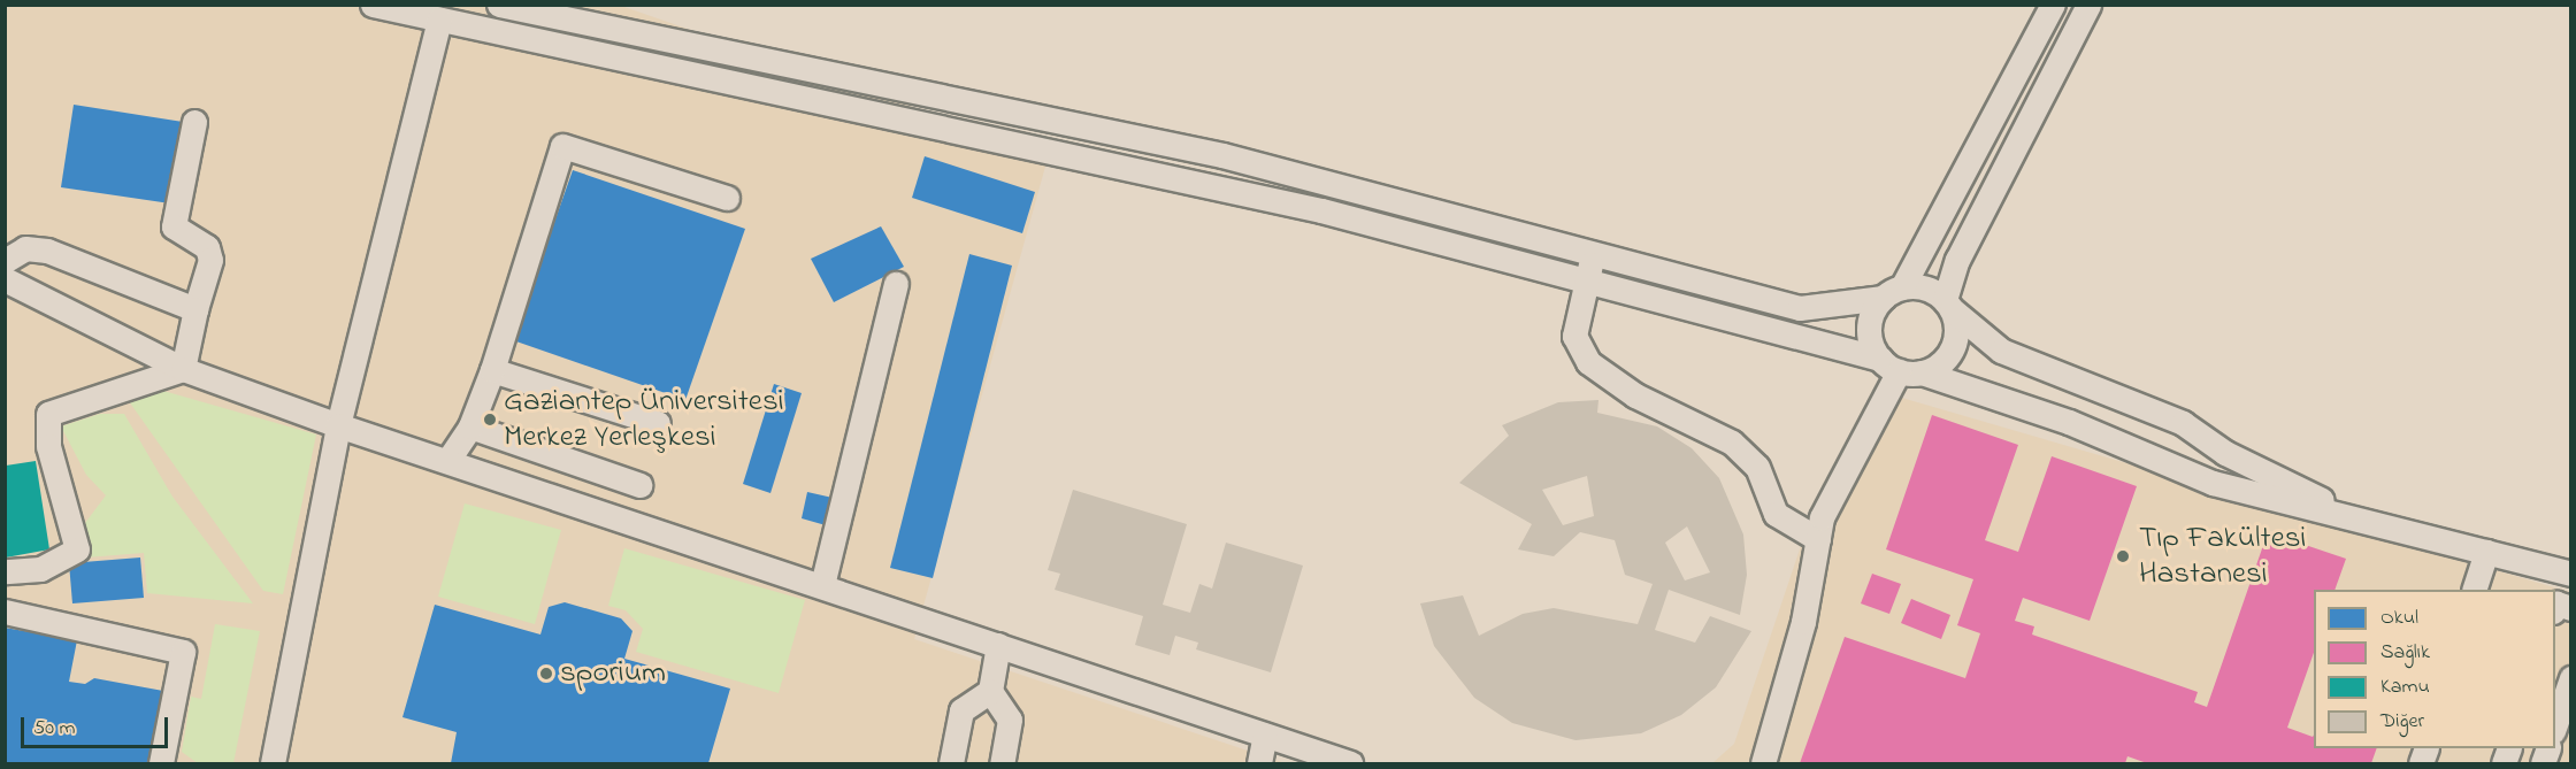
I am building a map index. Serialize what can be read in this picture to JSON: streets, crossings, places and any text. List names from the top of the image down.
{
  "places": ["Gaziantep Üniversitesi Merkez Yerleşkesi", "Tıp Fakültesi Hastanesi", "sporium"],
  "legend": [
    "Okul",
    "Sağlık",
    "Kamu",
    "Diğer"
  ],
  "scale_bar": "50 m"
}
